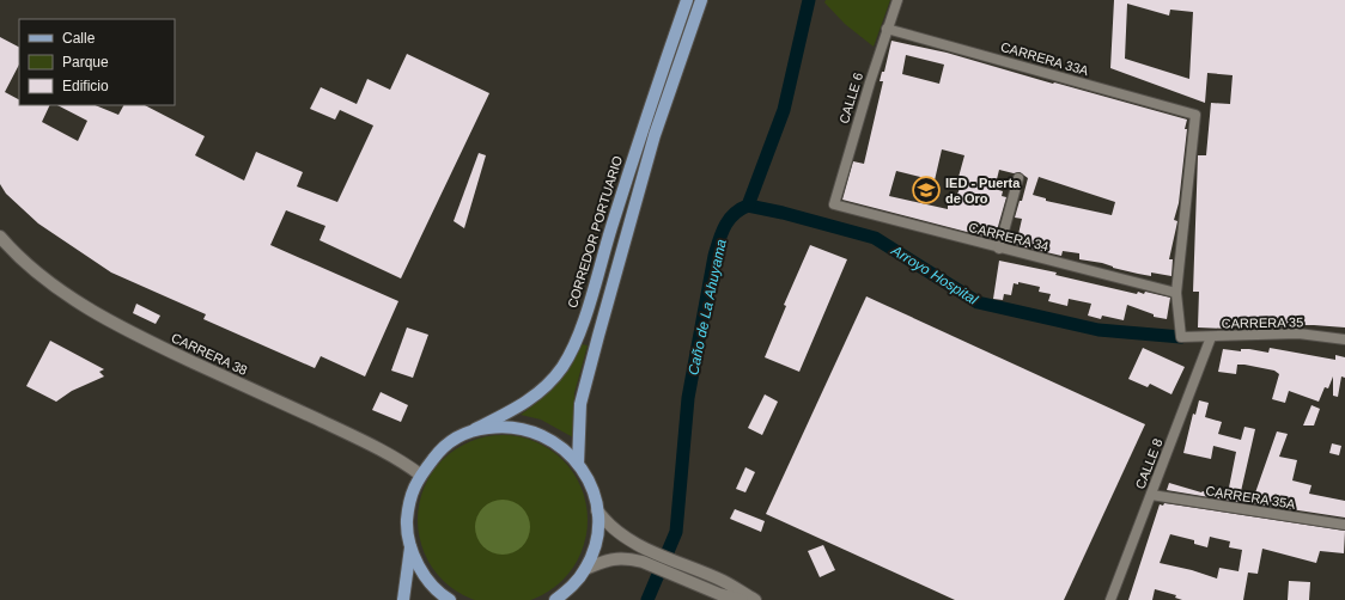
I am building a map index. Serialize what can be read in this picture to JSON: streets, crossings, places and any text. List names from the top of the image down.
{
  "streets": {
    "main road": ["CORREDOR PORTUARIO"],
    "street": [
      "CARRERA 33A",
      "CALLE 6",
      "CARRERA 34",
      "CARRERA 35",
      "CARRERA 38",
      "CALLE 8",
      "CARRERA 35A"
    ]
  },
  "crossings": [
    ["CARRERA 33A", "CALLE 6"],
    ["CARRERA 33A", "CARRERA 34"],
    ["CARRERA 33A", "CARRERA 35"],
    ["CALLE 6", "CARRERA 34"],
    ["CORREDOR PORTUARIO", "CARRERA 38"],
    ["CARRERA 34", "CARRERA 35"],
    ["CARRERA 35", "CALLE 8"],
    ["CALLE 8", "CARRERA 35A"]
  ],
  "water": ["Arroyo Hospital", "Caño de La Ahuyama"],
  "places": {
    "school or university": ["IED - Puerta de Oro"]
  },
  "legend": ["Calle", "Parque", "Edificio"]
}
